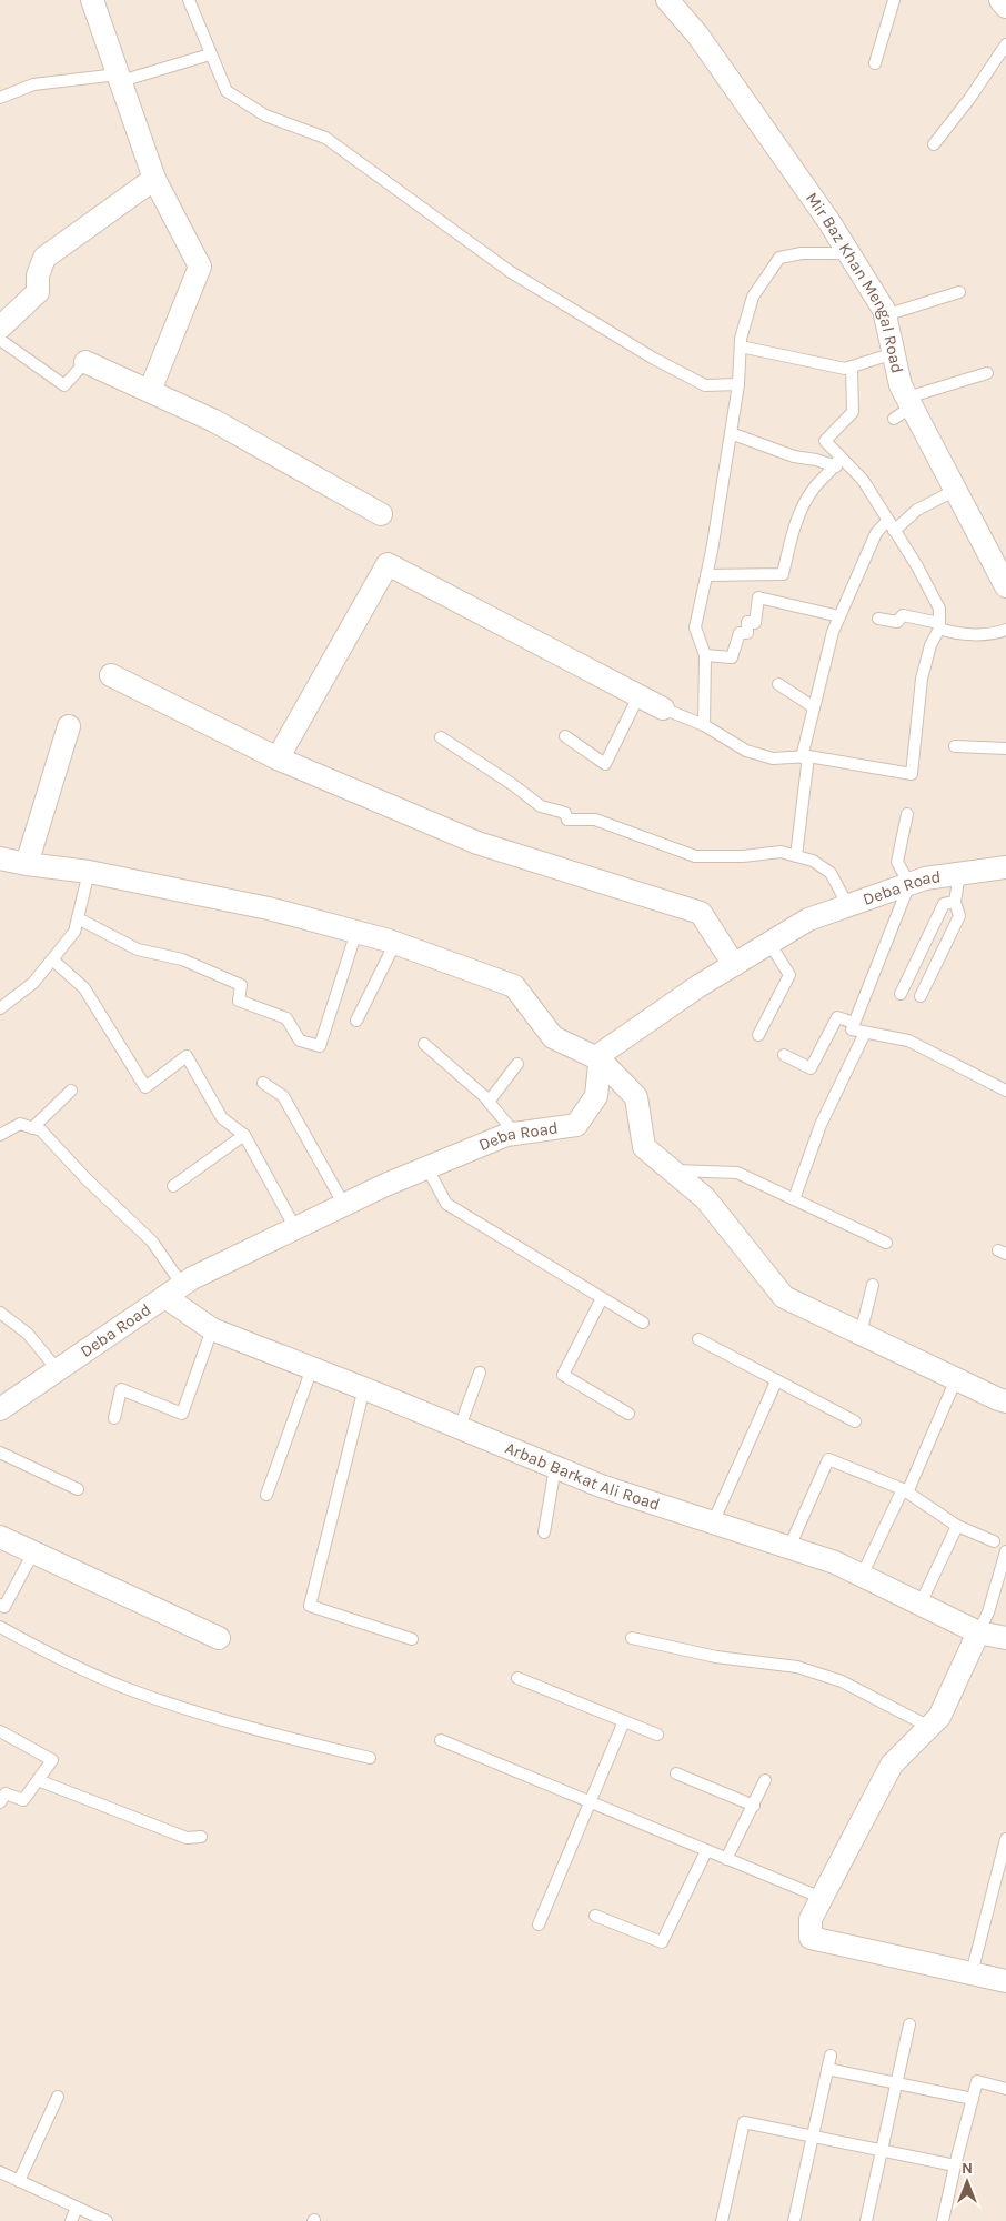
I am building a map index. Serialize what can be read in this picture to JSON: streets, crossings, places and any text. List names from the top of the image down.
{
  "streets": {
    "street": ["Mir Baz Khan Mengal Road", "Deba Road", "Arbab Barkat Ali Road"]
  },
  "crossings": [
    ["Deba Road", "Arbab Barkat Ali Road"]
  ],
  "north": "top"
}
